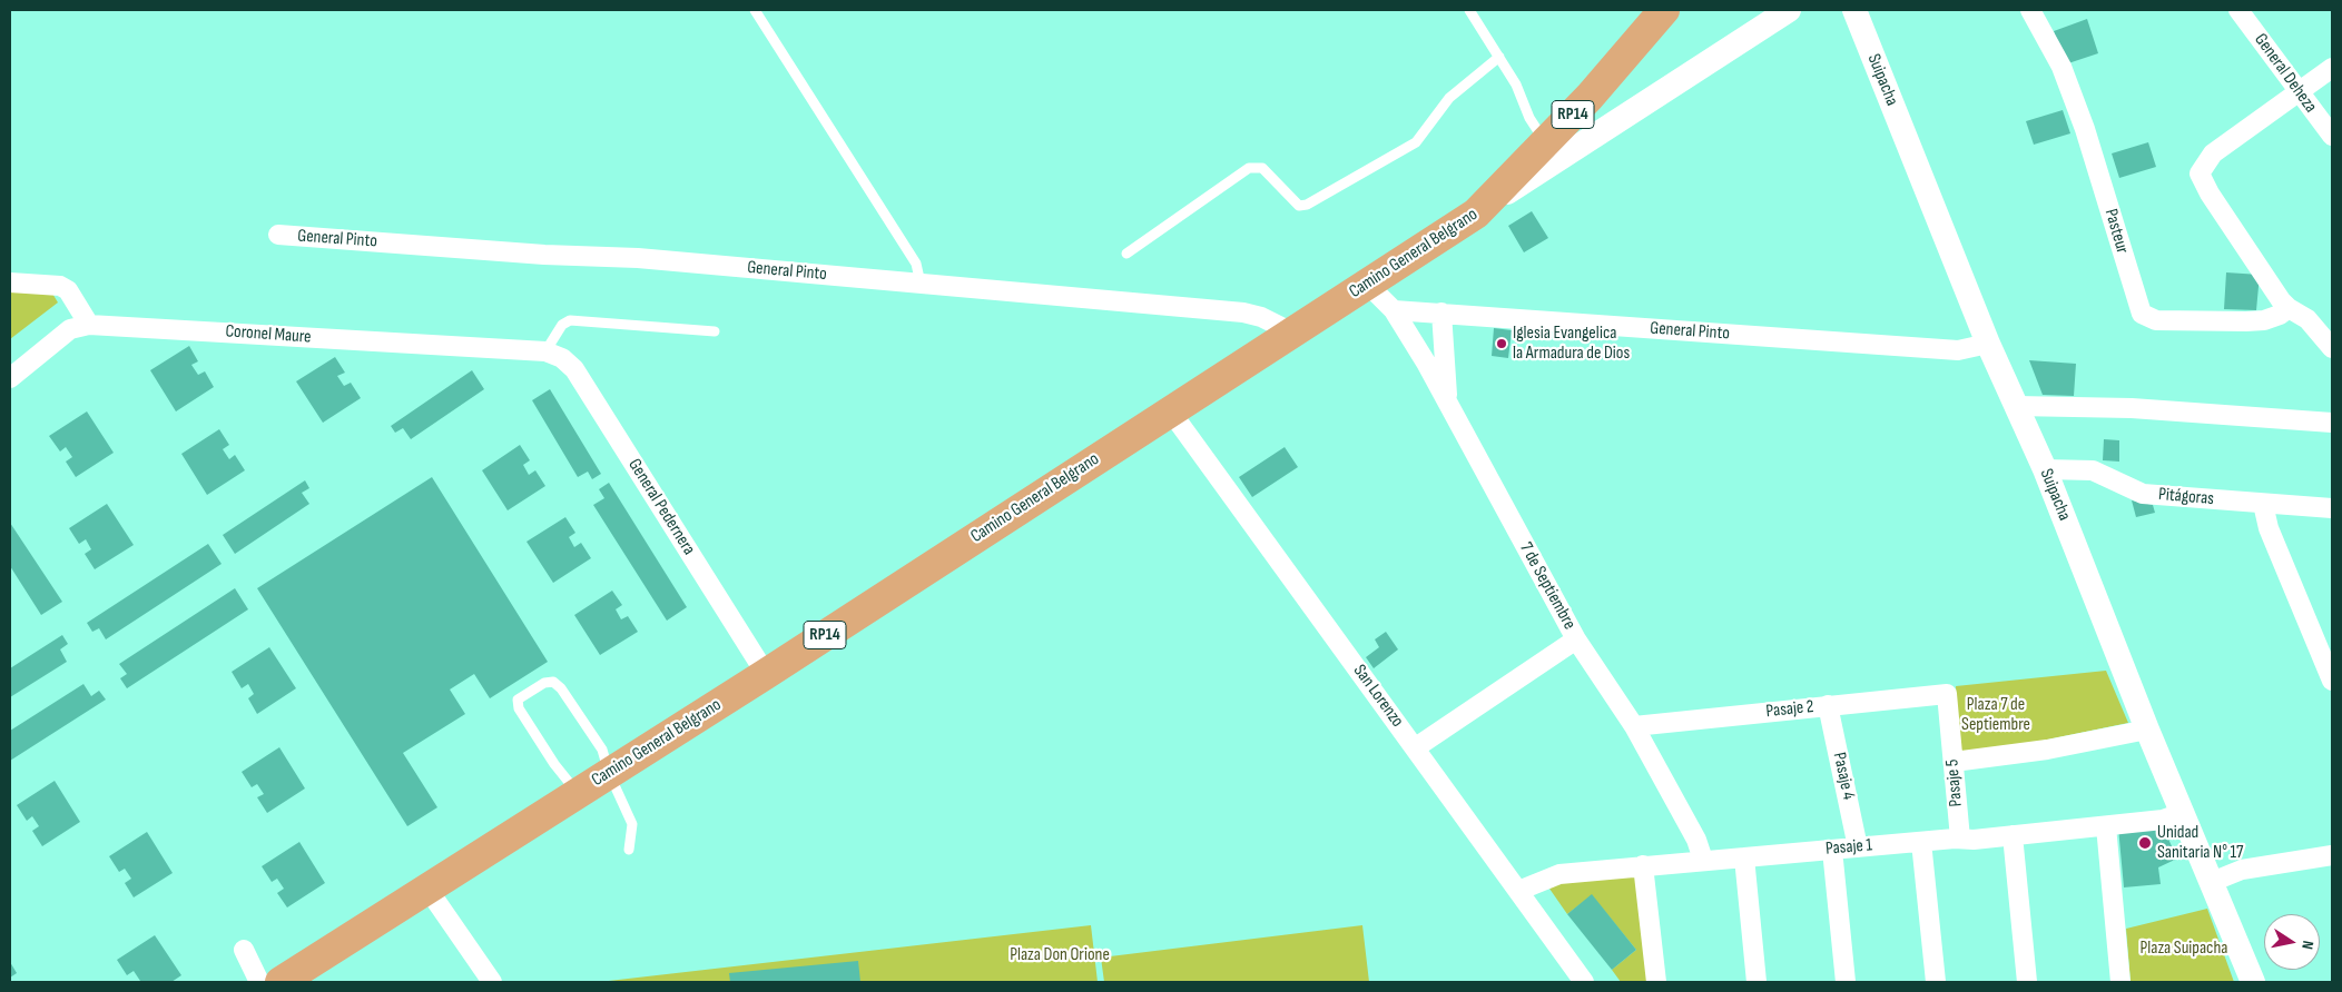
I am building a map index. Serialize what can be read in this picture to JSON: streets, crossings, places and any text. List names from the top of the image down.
{
  "streets": {
    "main road": ["RP14", "Camino General Belgrano"],
    "street": [
      "General Deheza",
      "Suipacha",
      "Pasteur",
      "General Pinto",
      "Coronel Maure",
      "Pitágoras",
      "General Pedernera",
      "7 de Septiembre",
      "San Lorenzo",
      "Pasaje 2",
      "Pasaje 4",
      "Pasaje 5",
      "Pasaje 1"
    ]
  },
  "crossings": [
    ["Suipacha", "General Pinto"],
    ["Suipacha", "Pitágoras"],
    ["Suipacha", "Pasaje 1"],
    ["RP14", "Camino General Belgrano"],
    ["General Pinto", "Camino General Belgrano"],
    ["General Pinto", "7 de Septiembre"],
    ["Camino General Belgrano", "General Pedernera"],
    ["Camino General Belgrano", "San Lorenzo"],
    ["Coronel Maure", "General Pedernera"],
    ["7 de Septiembre", "Pasaje 2"],
    ["7 de Septiembre", "Pasaje 1"],
    ["San Lorenzo", "Pasaje 1"],
    ["Pasaje 2", "Pasaje 4"],
    ["Pasaje 2", "Pasaje 5"],
    ["Pasaje 4", "Pasaje 1"],
    ["Pasaje 5", "Pasaje 1"]
  ],
  "parks": ["Plaza 7 de Septiembre", "Plaza Suipacha", "Plaza Don Orione"],
  "places": ["Iglesia Evangelica la Armadura de Dios", "Unidad Sanitaria N° 17"],
  "north": "right"
}
